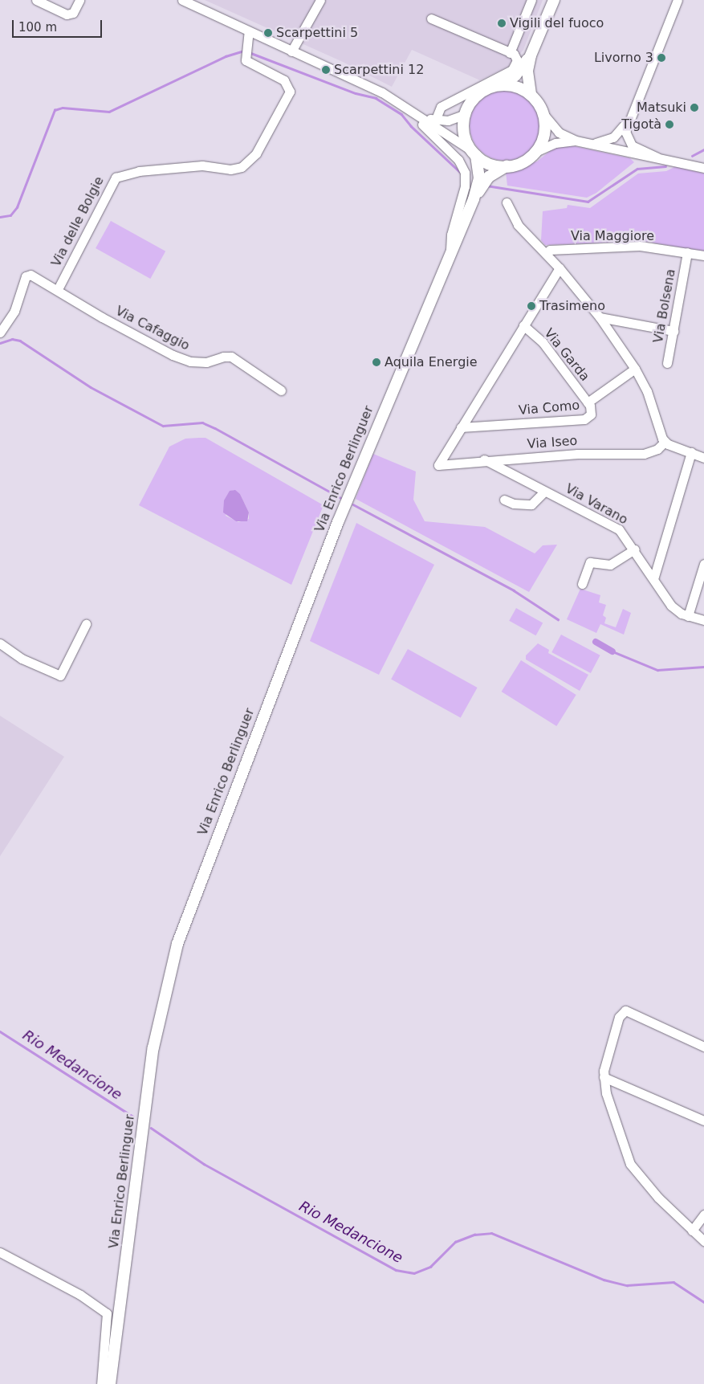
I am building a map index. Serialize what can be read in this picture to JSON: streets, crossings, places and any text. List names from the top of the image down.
{
  "streets": {
    "main road": ["Via Enrico Berlinguer"],
    "street": [
      "Via delle Bolgie",
      "Via Maggiore",
      "Via Bolsena",
      "Via Cafaggio",
      "Via Garda",
      "Via Como",
      "Via Iseo",
      "Via Varano"
    ]
  },
  "crossings": [
    ["Via delle Bolgie", "Via Cafaggio"],
    ["Via Maggiore", "Via Bolsena"],
    ["Via Garda", "Via Como"],
    ["Via Como", "Via Iseo"],
    ["Via Iseo", "Via Varano"]
  ],
  "water": ["Rio Medancione"],
  "places": [
    "Vigili del fuoco",
    "Scarpettini 5",
    "Livorno 3",
    "Scarpettini 12",
    "Matsuki",
    "Tigotà",
    "Trasimeno",
    "Aquila Energie"
  ],
  "scale_bar": "100 m"
}
